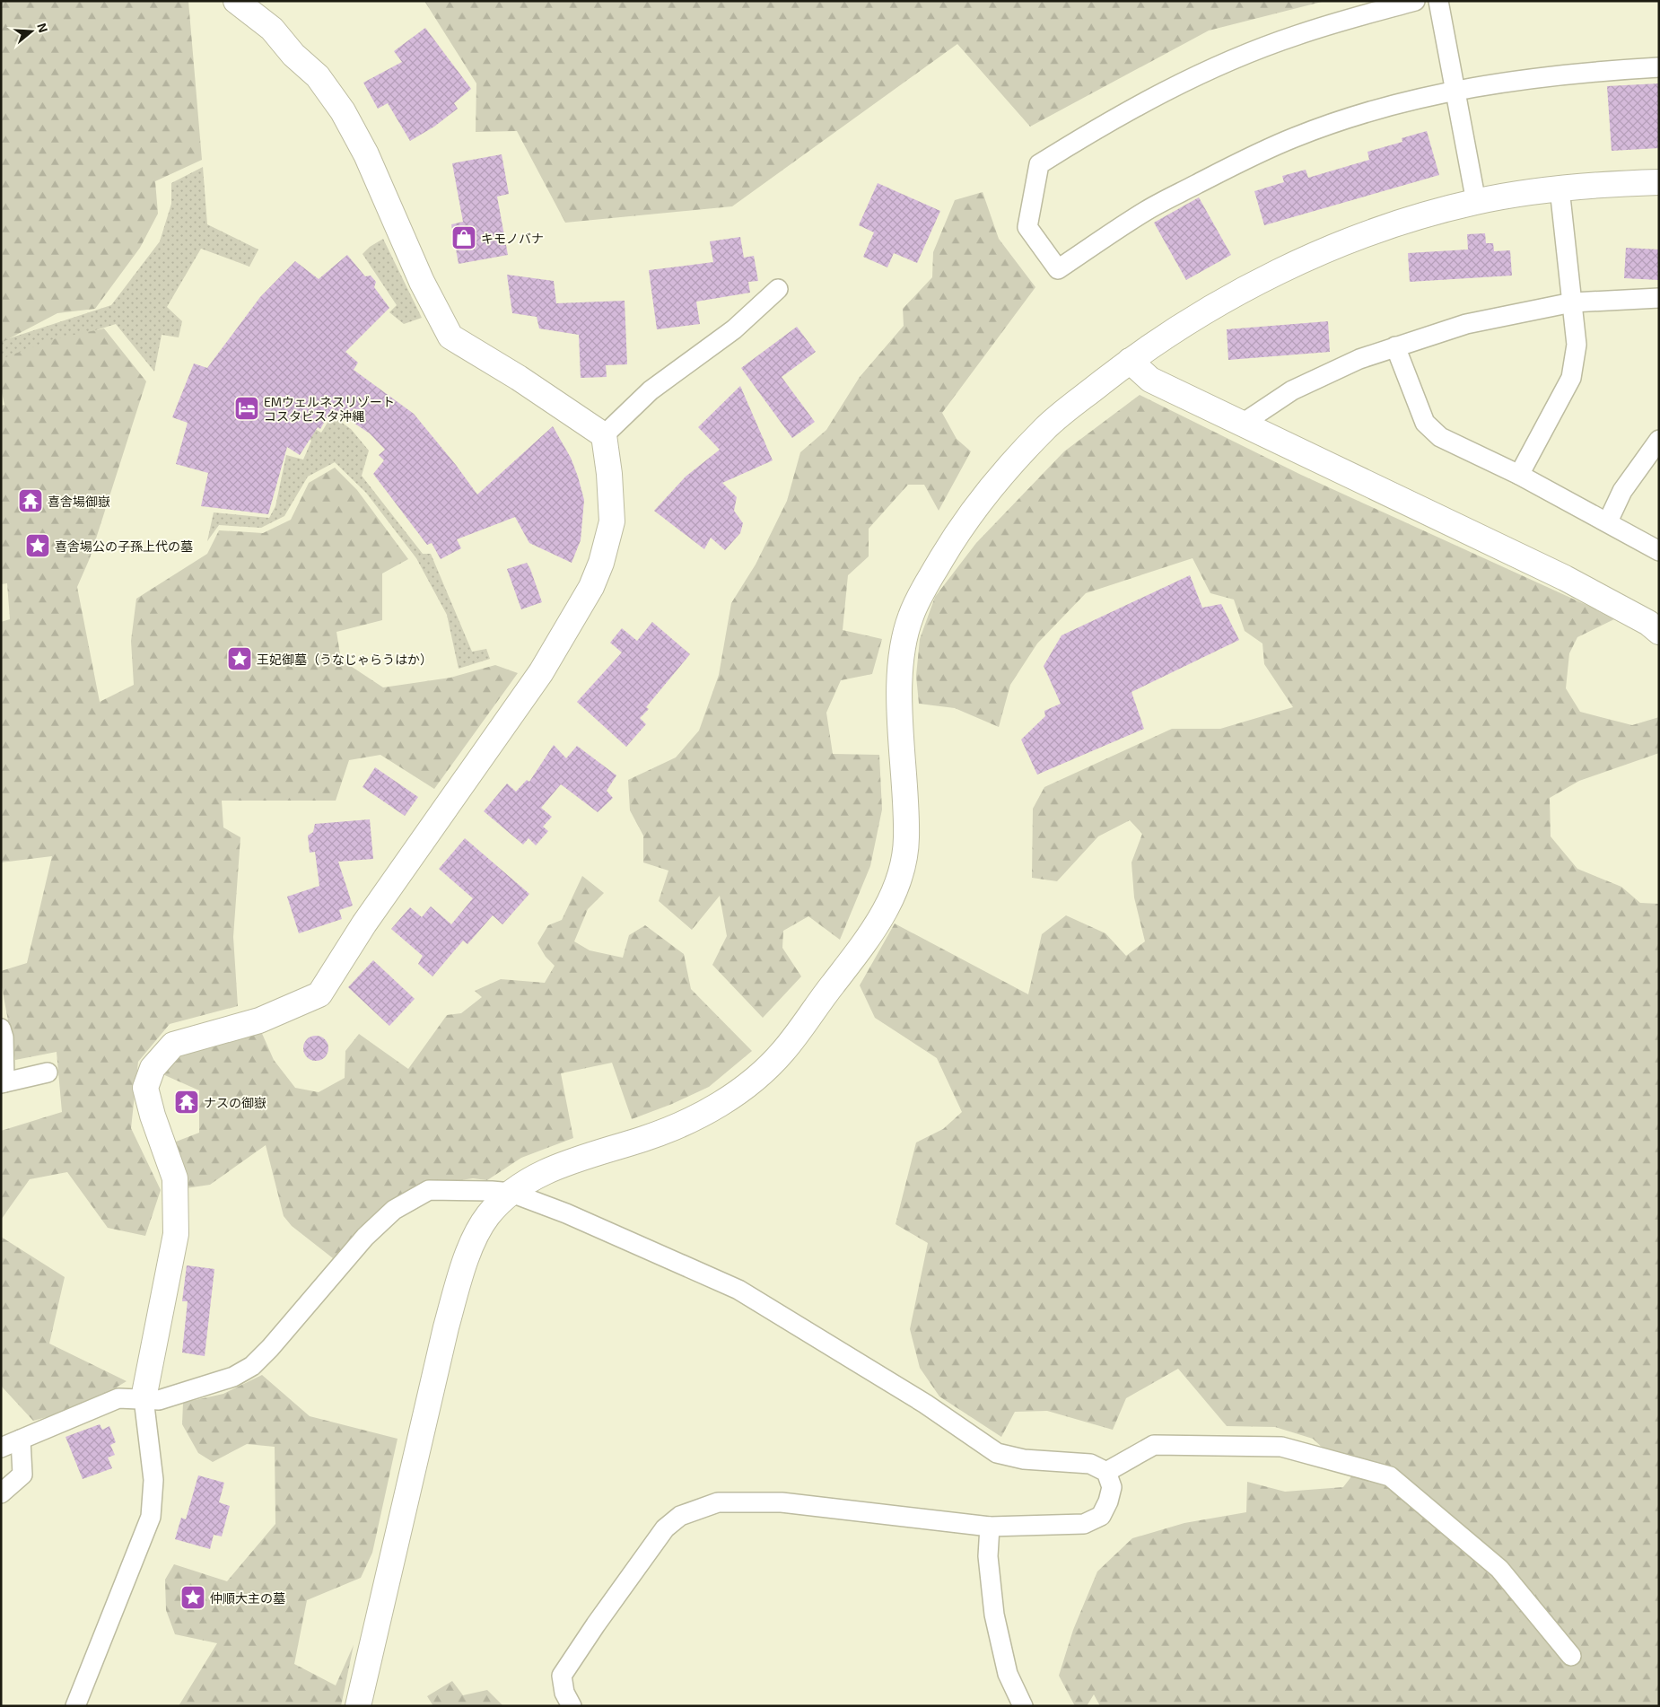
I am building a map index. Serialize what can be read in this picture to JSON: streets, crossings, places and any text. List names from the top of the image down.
{
  "places": {
    "shop": ["キモノバナ"],
    "hotel": ["EMウェルネスリゾート コスタビスタ沖縄"],
    "temple": ["喜舎場御嶽", "ナスの御嶽"],
    "place": ["喜舎場公の子孫上代の墓", "王妃御墓（うなじゃらうはか）", "仲順大主の墓"]
  },
  "north": "right"
}
